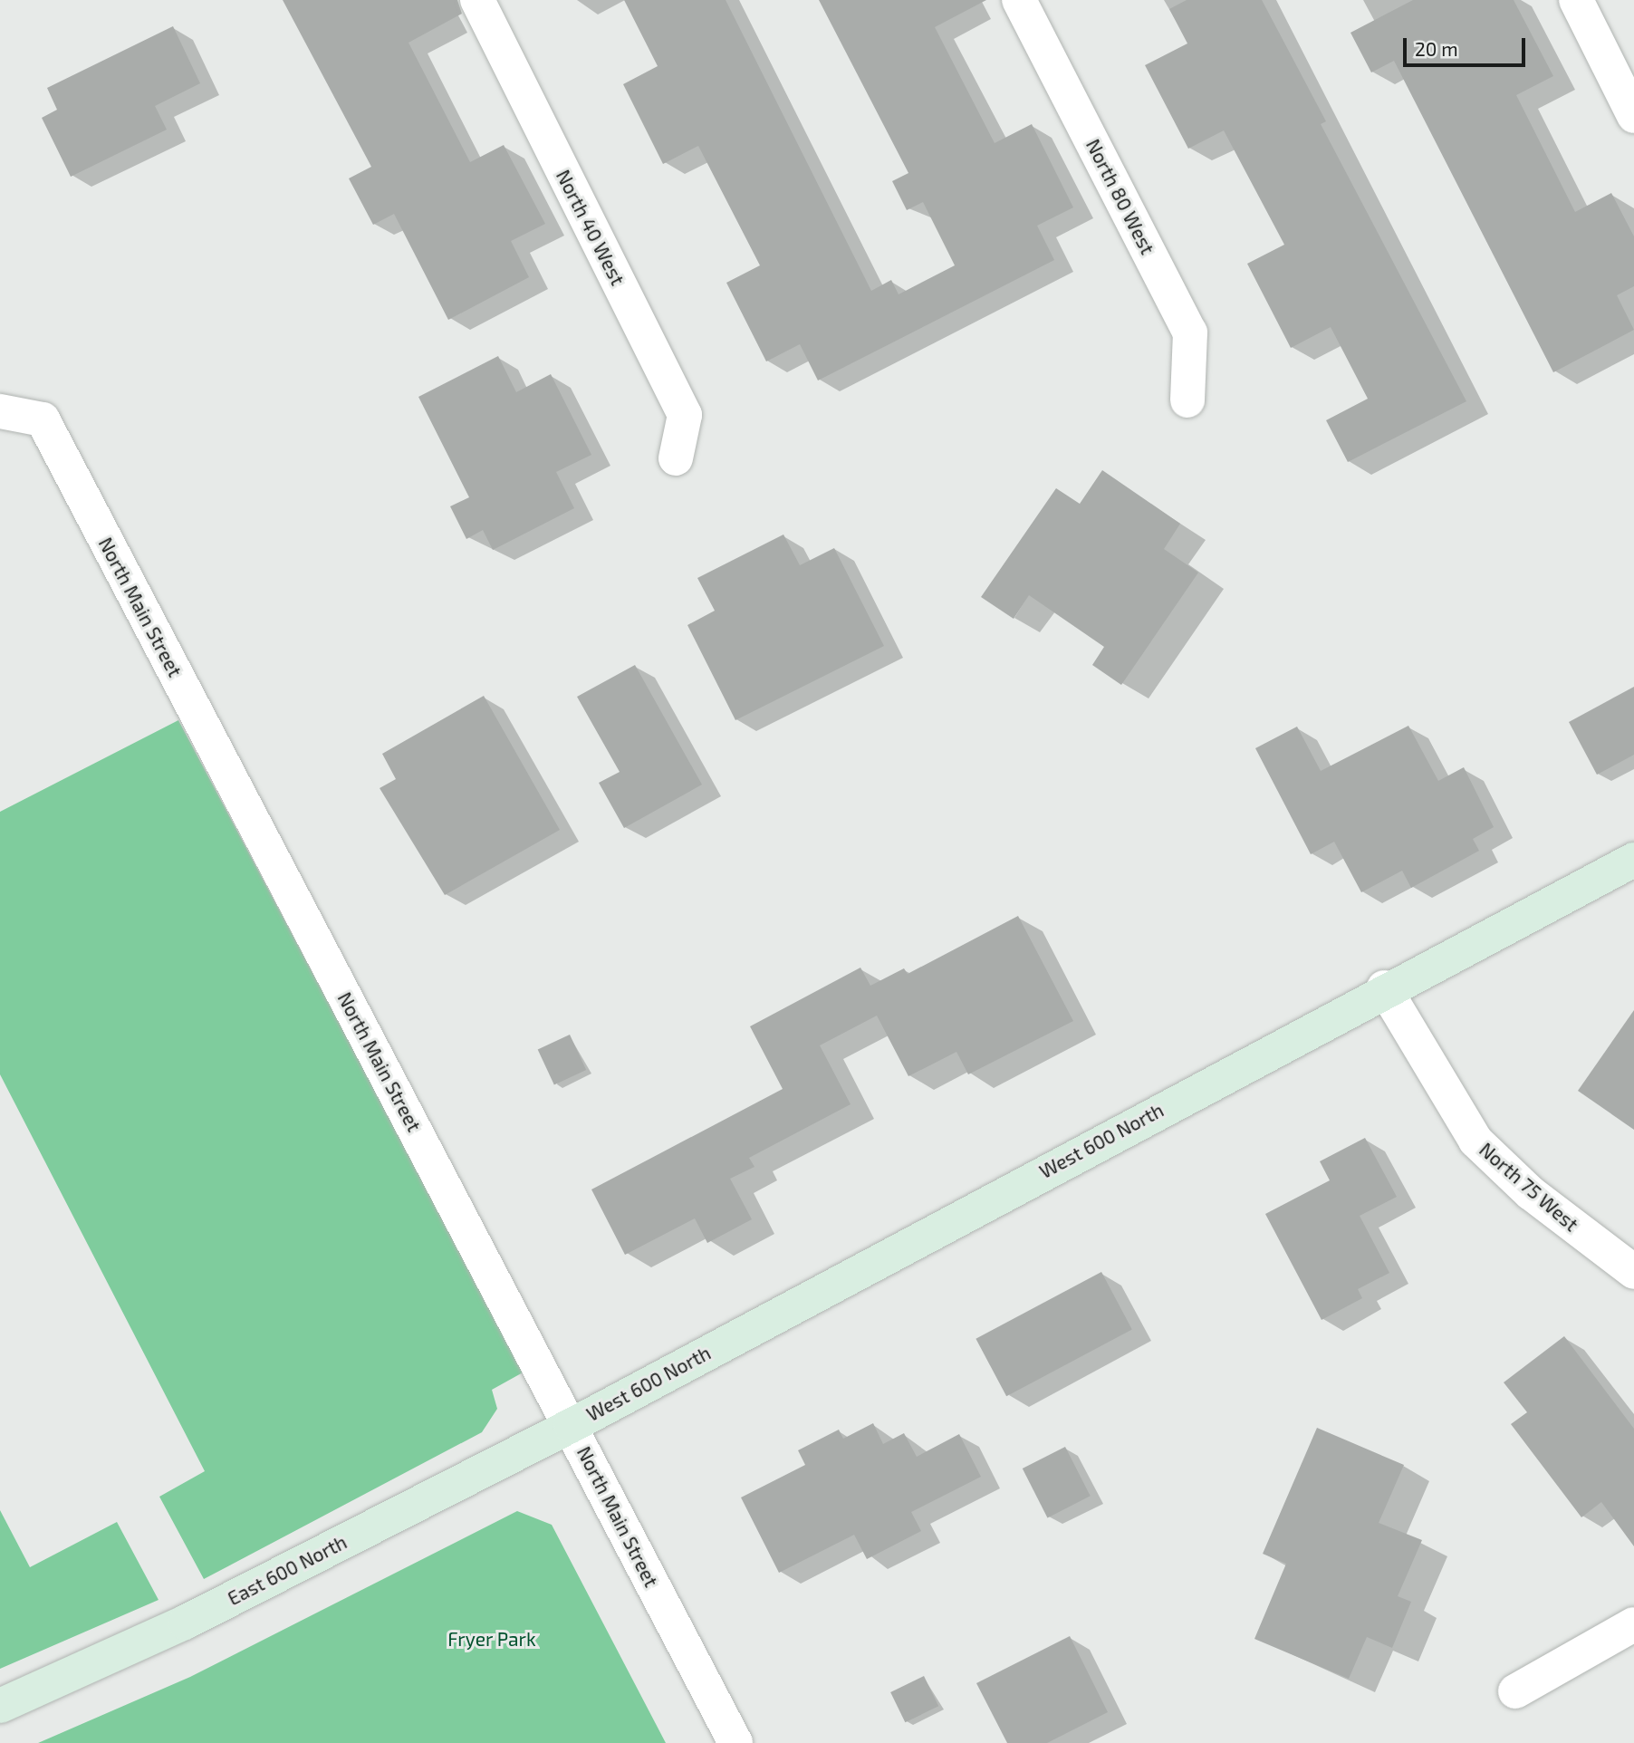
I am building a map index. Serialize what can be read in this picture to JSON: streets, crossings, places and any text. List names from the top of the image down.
{
  "streets": {
    "street": [
      "North 80 West",
      "North 40 West",
      "North Main Street",
      "West 600 North",
      "North 75 West",
      "East 600 North"
    ]
  },
  "crossings": [
    ["North Main Street", "West 600 North"],
    ["North Main Street", "East 600 North"],
    ["West 600 North", "North 75 West"],
    ["West 600 North", "East 600 North"]
  ],
  "parks": ["Fryer Park"],
  "scale_bar": "20 m"
}
